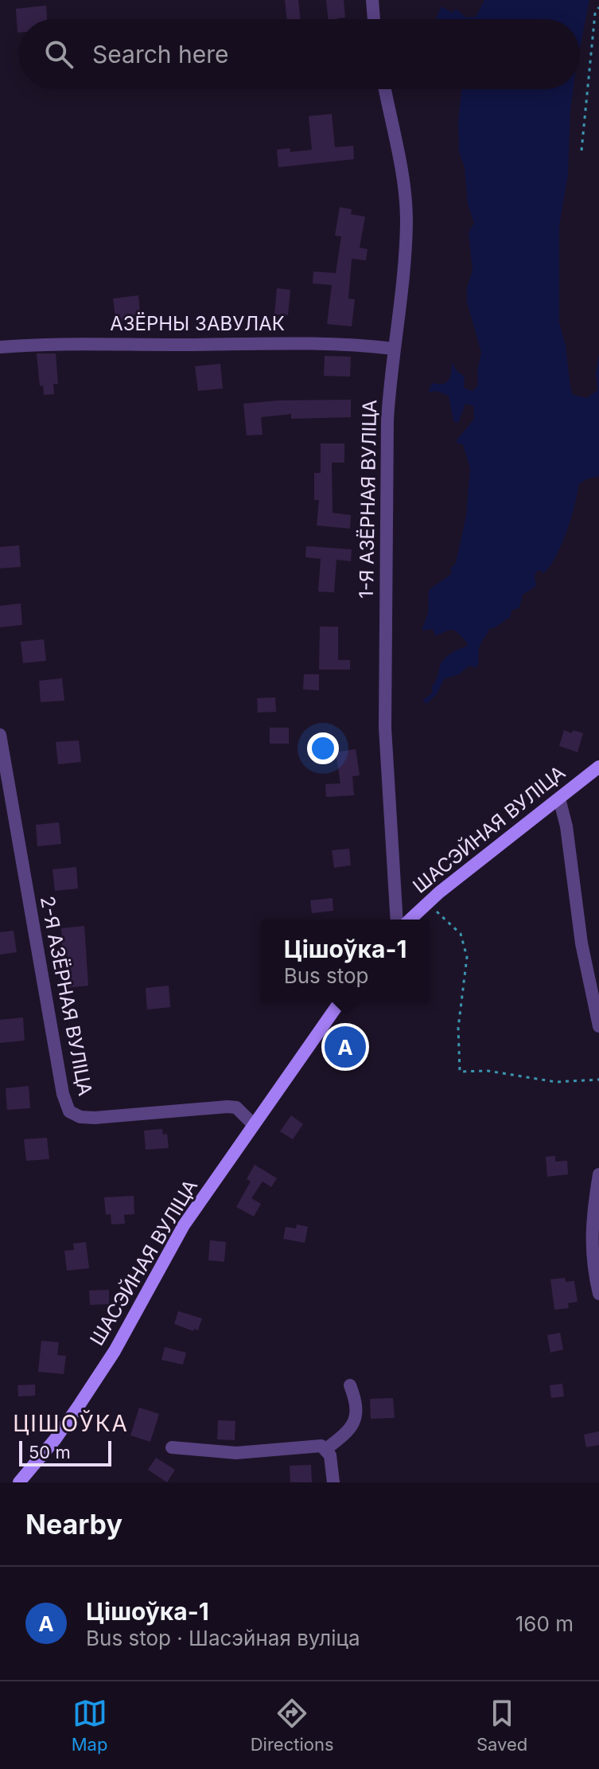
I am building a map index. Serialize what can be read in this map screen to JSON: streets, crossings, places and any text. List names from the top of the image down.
{
  "streets": {
    "main road": ["ШАСЭЙНАЯ ВУЛІЦА"],
    "street": ["АЗЁРНЫ ЗАВУЛАК", "1-Я АЗЁРНАЯ ВУЛІЦА", "2-Я АЗЁРНАЯ ВУЛІЦА"]
  },
  "crossings": [
    ["АЗЁРНЫ ЗАВУЛАК", "1-Я АЗЁРНАЯ ВУЛІЦА"],
    ["ШАСЭЙНАЯ ВУЛІЦА", "2-Я АЗЁРНАЯ ВУЛІЦА"]
  ],
  "districts": ["ЦІШОЎКА"],
  "scale_bar": "50 m",
  "page": {
    "search": "Search here",
    "popup": ["Цішоўка-1", "Bus stop"],
    "pins": "A",
    "scale": "50 m",
    "heading": "Nearby",
    "list": [
      {
        "mark": "A",
        "name": "Цішоўка-1",
        "note": "Bus stop · Шасэйная вуліца",
        "value": "160 m"
      }
    ],
    "nav": ["Map", "Directions", "Saved"]
  }
}
